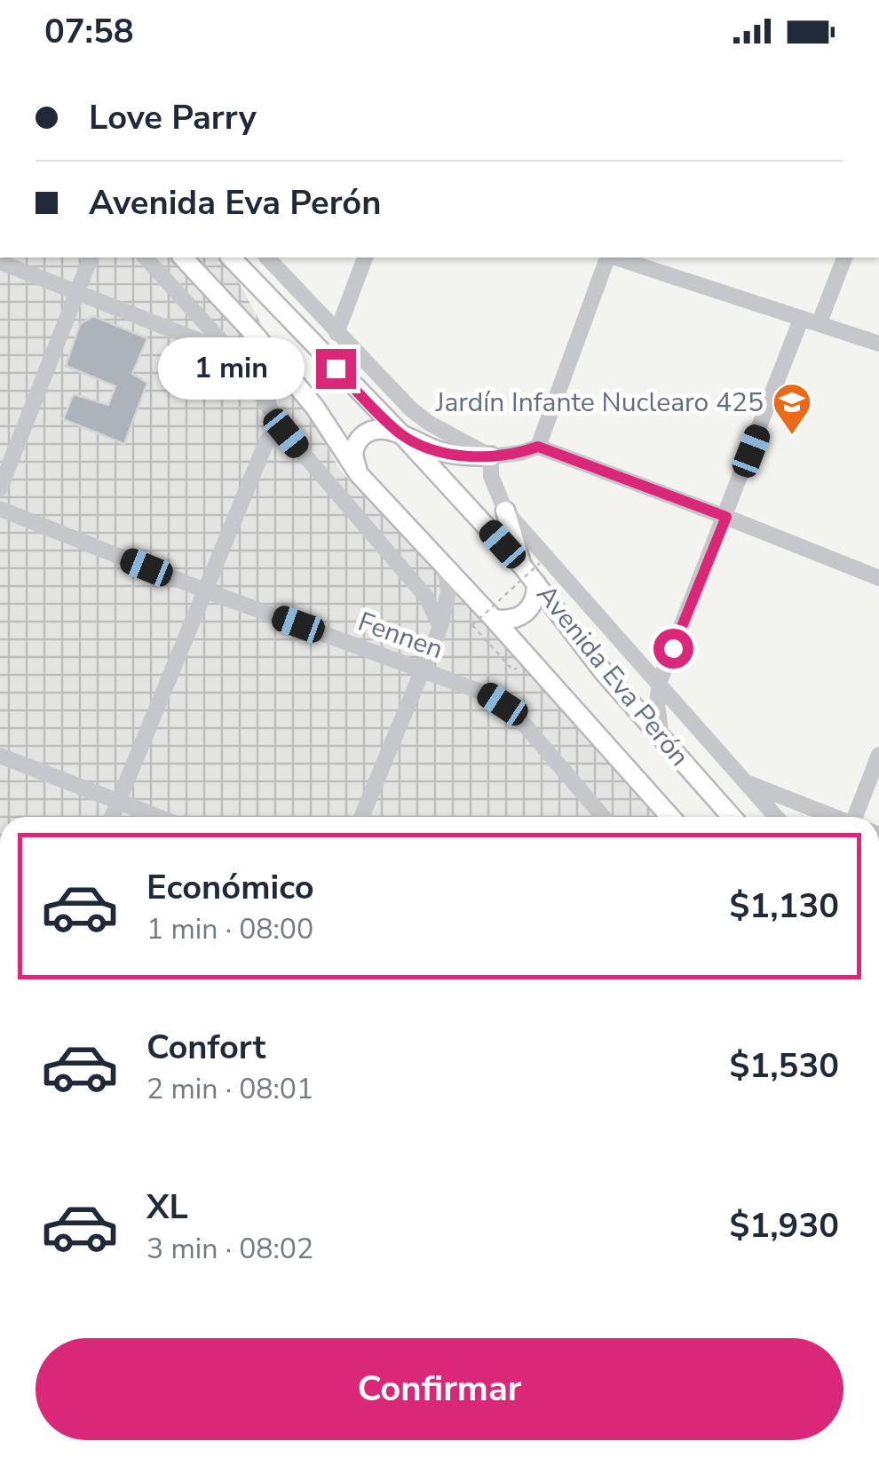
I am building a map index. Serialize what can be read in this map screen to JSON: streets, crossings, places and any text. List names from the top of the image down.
{
  "streets": {
    "main road": ["Avenida Eva Perón"],
    "street": ["Fennen"]
  },
  "places": {
    "school or university": ["Jardín Infante Nuclearo 425"]
  },
  "page": {
    "status": "07:58",
    "banner": ["Love Parry", "Avenida Eva Perón"],
    "bubble": "1 min",
    "list": [
      {
        "name": "Económico",
        "note": "1 min · 08:00",
        "value": "$1,130"
      },
      {
        "name": "Confort",
        "note": "2 min · 08:01",
        "value": "$1,530"
      },
      {
        "name": "XL",
        "note": "3 min · 08:02",
        "value": "$1,930"
      }
    ],
    "buttons": "Confirmar"
  }
}
